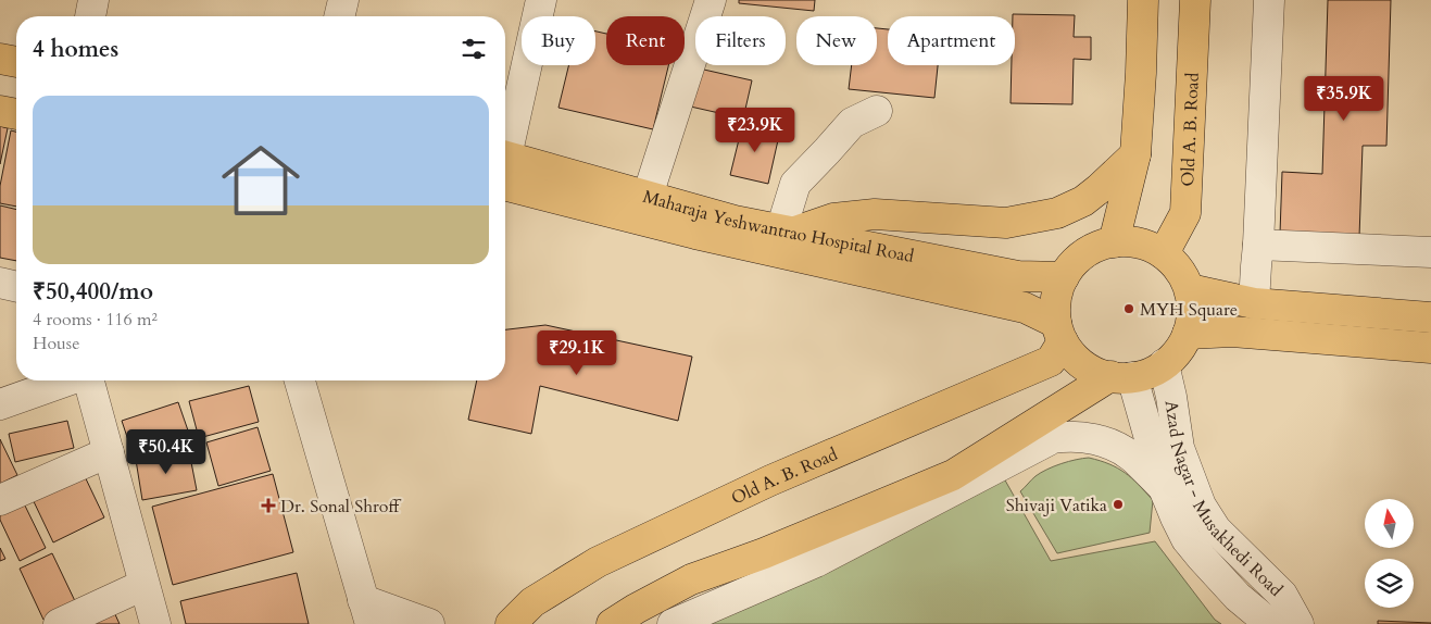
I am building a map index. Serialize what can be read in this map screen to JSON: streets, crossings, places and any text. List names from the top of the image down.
{
  "streets": {
    "main road": ["Old A. B. Road", "Maharaja Yeshwantrao Hospital Road"],
    "street": ["Azad Nagar - Musakhedi Road"]
  },
  "crossings": [
    ["Old A. B. Road", "Maharaja Yeshwantrao Hospital Road"],
    ["Old A. B. Road", "Azad Nagar - Musakhedi Road"],
    ["Maharaja Yeshwantrao Hospital Road", "Azad Nagar - Musakhedi Road"]
  ],
  "places": {
    "other": ["MYH Square", "Shivaji Vatika"],
    "health": ["Dr. Sonal Shroff"]
  },
  "north": "top",
  "page": {
    "chip": [
      "Buy",
      "Rent",
      "Filters",
      "New",
      "Apartment"
    ],
    "heading": "4 homes",
    "price": [
      "₹35.9K",
      "₹23.9K",
      "₹29.1K",
      "₹50.4K"
    ],
    "list": [
      {
        "name": "₹50,400/mo",
        "note": "4 rooms · 116 m² · House"
      }
    ]
  }
}
